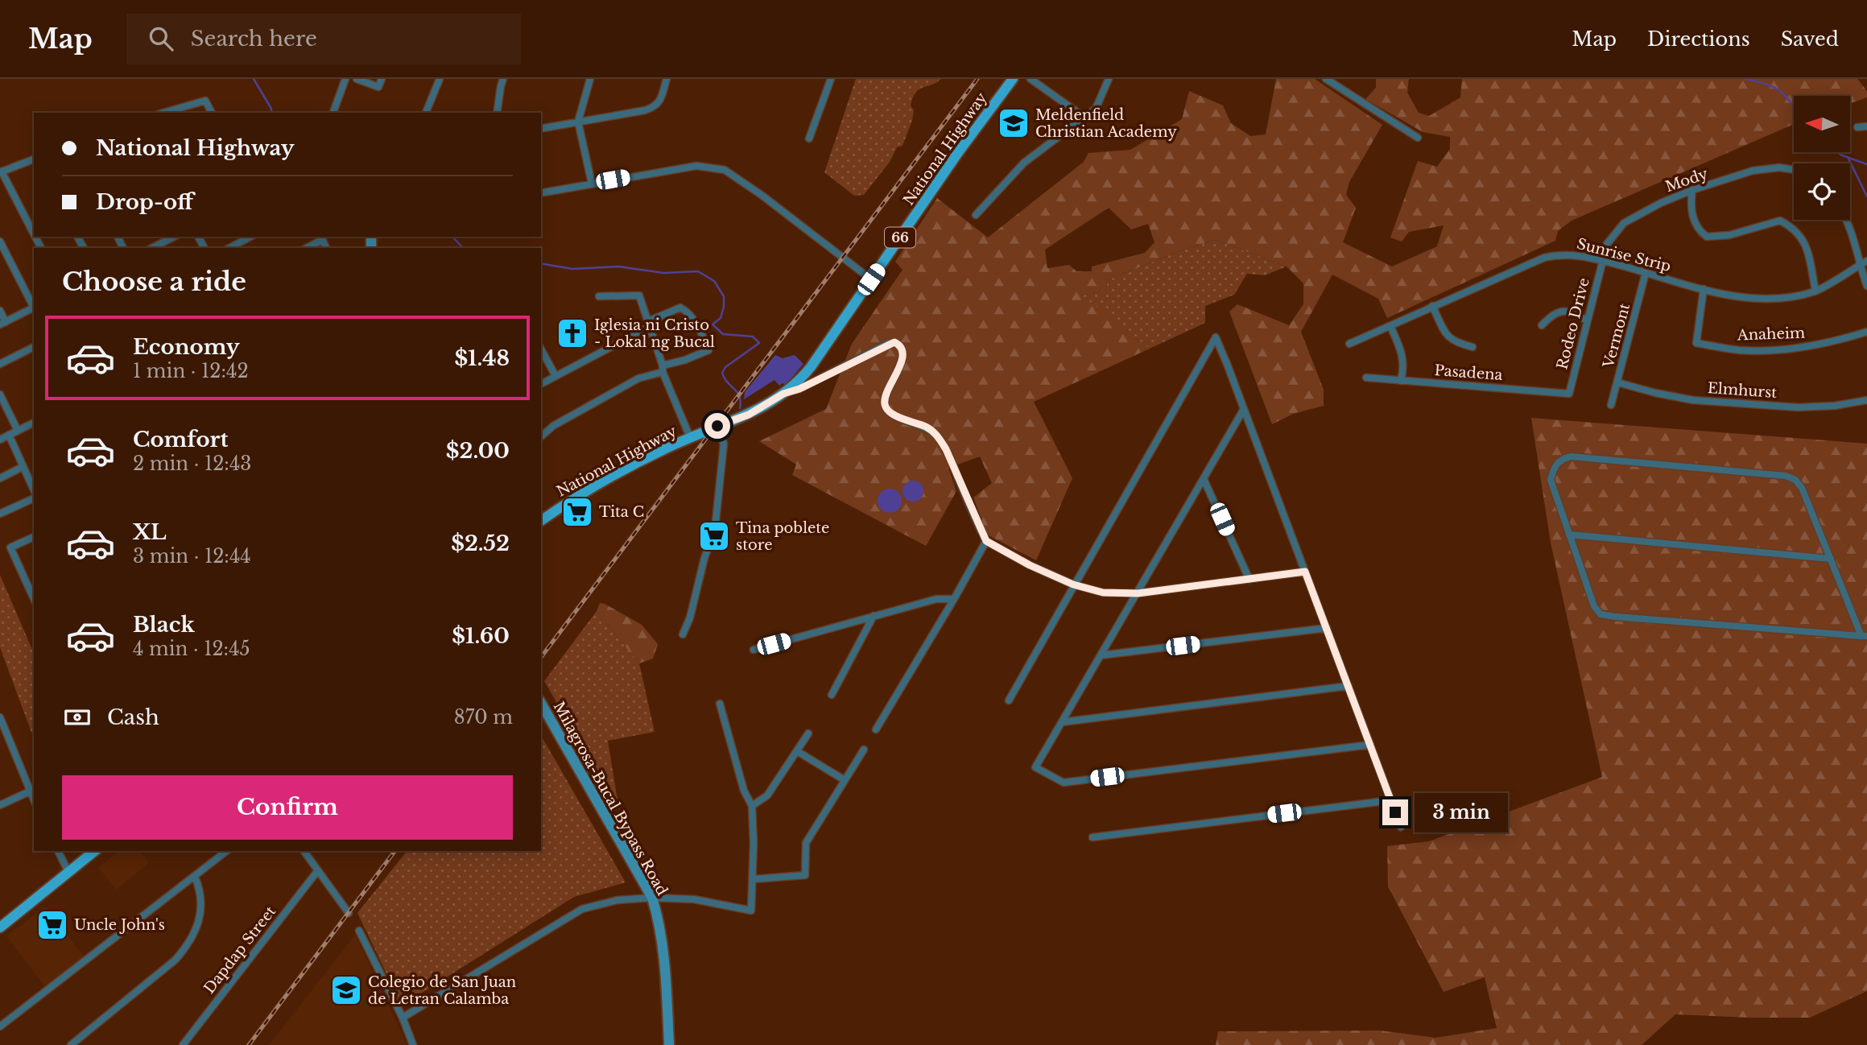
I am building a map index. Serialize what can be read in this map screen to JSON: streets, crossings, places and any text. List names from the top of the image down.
{
  "streets": {
    "main road": ["National Highway", "66", "Milagrosa-Bucal Bypass Road"],
    "street": [
      "Mody",
      "Sunrise Strip",
      "Rodeo Drive",
      "Anaheim",
      "Vermont",
      "Pasadena",
      "Elmhurst",
      "Dapdap Street"
    ]
  },
  "crossings": [
    ["Mody", "Sunrise Strip"],
    ["Mody", "Rodeo Drive"],
    ["Sunrise Strip", "Rodeo Drive"],
    ["Sunrise Strip", "Anaheim"],
    ["Sunrise Strip", "Vermont"],
    ["Rodeo Drive", "Pasadena"],
    ["Vermont", "Elmhurst"]
  ],
  "places": {
    "school or university": ["Meldenfield Christian Academy", "Colegio de San Juan de Letran Calamba"],
    "church": ["Iglesia ni Cristo - Lokal ng Bucal"],
    "supermarket": ["Tita C", "Tina poblete store", "Uncle John's"]
  },
  "north": "left",
  "page": {
    "header": "Map",
    "search": "Search here",
    "nav": ["Map", "Directions", "Saved"],
    "banner": ["National Highway", "Drop-off"],
    "heading": "Choose a ride",
    "list": [
      {
        "name": "Economy",
        "note": "1 min · 12:42",
        "value": "$1.48"
      },
      {
        "name": "Comfort",
        "note": "2 min · 12:43",
        "value": "$2.00"
      },
      {
        "name": "XL",
        "note": "3 min · 12:44",
        "value": "$2.52"
      },
      {
        "name": "Black",
        "note": "4 min · 12:45",
        "value": "$1.60"
      }
    ],
    "pay": ["Cash", "870 m"],
    "buttons": "Confirm",
    "bubble": "3 min"
  }
}
